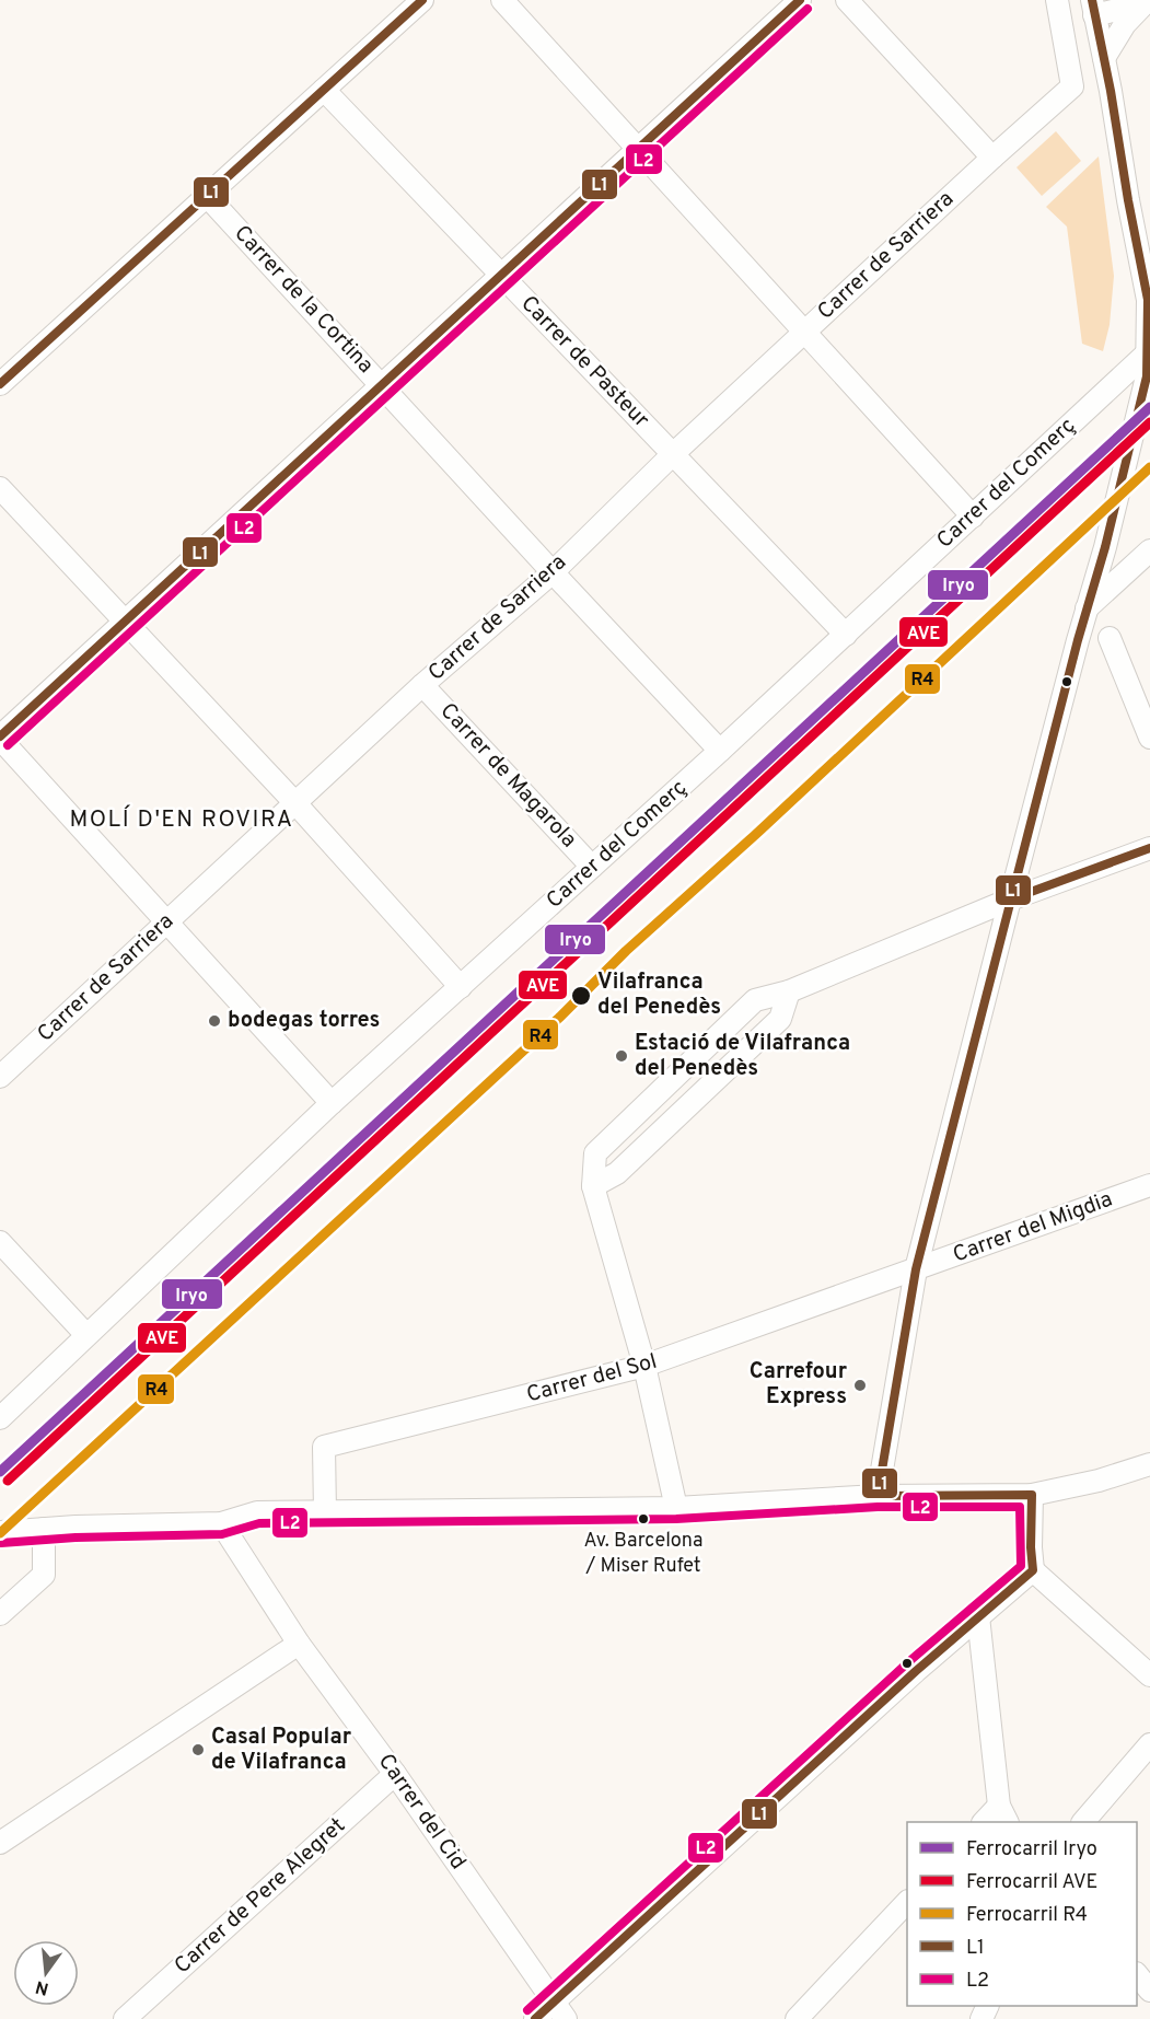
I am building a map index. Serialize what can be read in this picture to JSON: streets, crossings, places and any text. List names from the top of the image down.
{
  "streets": {
    "street": [
      "Carrer de Sarriera",
      "Carrer de la Cortina",
      "Carrer de Pasteur",
      "Carrer del Comerç",
      "Carrer de Magarola",
      "Carrer del Migdia",
      "Carrer del Sol",
      "Carrer del Cid",
      "Carrer de Pere Alegret"
    ]
  },
  "crossings": [
    ["Carrer de Sarriera", "Carrer de la Cortina"],
    ["Carrer de Sarriera", "Carrer de Pasteur"],
    ["Carrer de Sarriera", "Carrer de Magarola"],
    ["Carrer de la Cortina", "Carrer del Comerç"],
    ["Carrer de Pasteur", "Carrer del Comerç"],
    ["Carrer del Comerç", "Carrer de Magarola"],
    ["Carrer del Migdia", "Carrer del Sol"],
    ["Carrer del Cid", "Carrer de Pere Alegret"]
  ],
  "districts": ["MOLÍ D'EN ROVIRA"],
  "places": [
    "Vilafranca del Penedès",
    "bodegas torres",
    "Estació de Vilafranca del Penedès",
    "Carrefour Express",
    "Av. Barcelona / Miser Rufet",
    "Casal Popular de Vilafranca"
  ],
  "lines": [
    "transit line L1",
    "transit line L2",
    "rail line Iryo",
    "rail line AVE",
    "rail line R4"
  ],
  "legend": [
    "Ferrocarril Iryo",
    "Ferrocarril AVE",
    "Ferrocarril R4",
    "L1",
    "L2"
  ],
  "north": "bottom"
}
